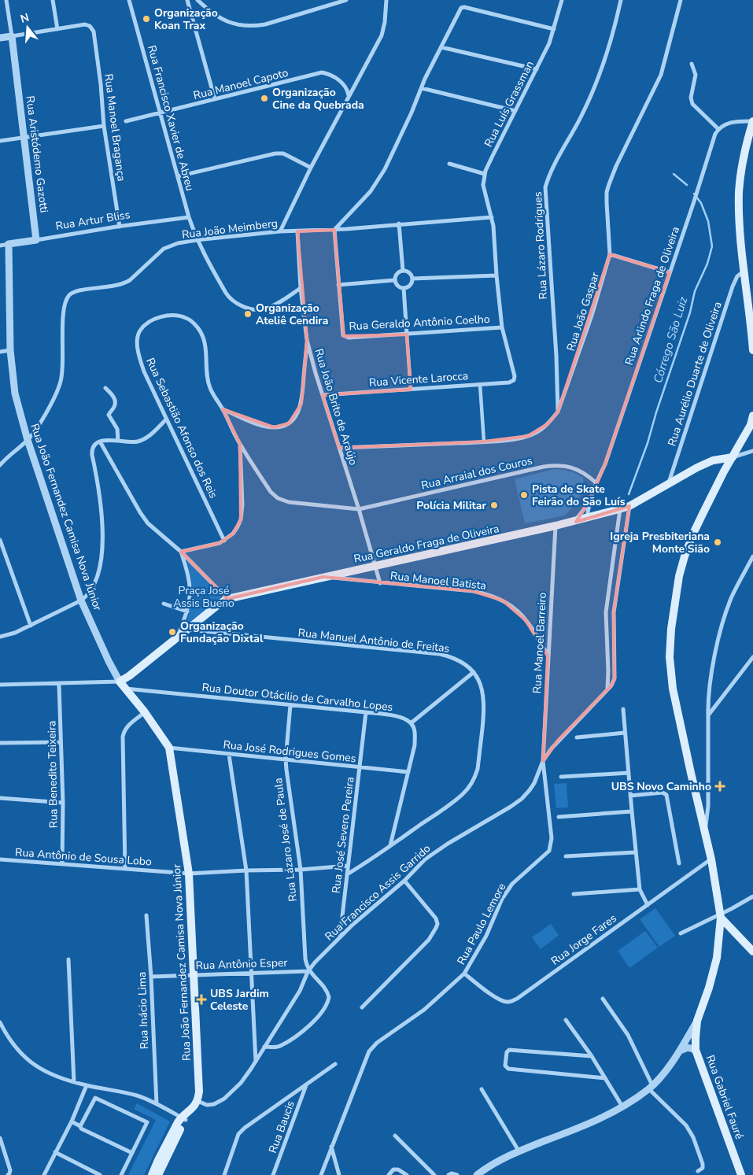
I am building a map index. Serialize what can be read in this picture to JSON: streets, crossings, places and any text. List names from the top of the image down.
{
  "streets": {
    "main road": ["Rua João Fernandez Camisa Nova Júnior", "Rua Geraldo Fraga de Oliveira", "Rua Gabriel Fauré"],
    "street": [
      "Rua Manoel Capoto",
      "Rua Luís Grassman",
      "Rua Francisco Xavier de Abreu",
      "Rua Manoel Bragança",
      "Rua Aristódemo Gazotti",
      "Rua Artur Bliss",
      "Rua João Meimberg",
      "Rua Lázaro Rodrigues",
      "Rua Arlindo Fraga de Oliveira",
      "Rua João Gaspar",
      "Rua Geraldo Antônio Coelho",
      "Rua Aurélio Duarte de Oliveira",
      "Rua Vicente Larocca",
      "Rua João Brito de Araújo",
      "Rua Sebastião Afonso dos Reis",
      "Rua Arraial dos Couros",
      "Rua Manoel Batista",
      "Rua Manuel Antônio de Freitas",
      "Rua Manoel Barreiro",
      "Rua Doutor Otácilio de Carvalho Lopes",
      "Rua José Rodrigues Gomes",
      "Rua Benedito Teixeira",
      "Rua José Severo Pereira",
      "Rua Lázaro José de Paula",
      "Rua Antônio de Sousa Lobo",
      "Rua Francisco Assis Garrido",
      "Rua Paulo Lemore",
      "Rua Jorge Fares",
      "Rua Antônio Esper",
      "Rua Inácio Lima",
      "Rua Baucis"
    ]
  },
  "crossings": [
    ["Rua Manoel Capoto", "Rua Francisco Xavier de Abreu"],
    ["Rua Luís Grassman", "Rua João Meimberg"],
    ["Rua Luís Grassman", "Rua Geraldo Antônio Coelho"],
    ["Rua Luís Grassman", "Rua Vicente Larocca"],
    ["Rua Francisco Xavier de Abreu", "Rua Artur Bliss"],
    ["Rua Francisco Xavier de Abreu", "Rua João Meimberg"],
    ["Rua Francisco Xavier de Abreu", "Rua João Brito de Araújo"],
    ["Rua Manoel Bragança", "Rua Artur Bliss"],
    ["Rua Aristódemo Gazotti", "Rua Artur Bliss"],
    ["Rua Artur Bliss", "Rua João Fernandez Camisa Nova Júnior"],
    ["Rua João Meimberg", "Rua João Brito de Araújo"],
    ["Rua João Meimberg", "Rua João Fernandez Camisa Nova Júnior"],
    ["Rua Lázaro Rodrigues", "Rua João Gaspar"],
    ["Rua Arlindo Fraga de Oliveira", "Rua Arraial dos Couros"],
    ["Rua Arlindo Fraga de Oliveira", "Rua Geraldo Fraga de Oliveira"],
    ["Rua João Gaspar", "Rua João Brito de Araújo"],
    ["Rua Aurélio Duarte de Oliveira", "Rua Geraldo Fraga de Oliveira"],
    ["Rua Vicente Larocca", "Rua João Brito de Araújo"],
    ["Rua João Brito de Araújo", "Rua Sebastião Afonso dos Reis"],
    ["Rua João Brito de Araújo", "Rua Arraial dos Couros"],
    ["Rua João Brito de Araújo", "Rua Geraldo Fraga de Oliveira"],
    ["Rua João Brito de Araújo", "Rua Manoel Batista"],
    ["Rua Sebastião Afonso dos Reis", "Rua Arraial dos Couros"],
    ["Rua João Fernandez Camisa Nova Júnior", "Rua Geraldo Fraga de Oliveira"],
    ["Rua João Fernandez Camisa Nova Júnior", "Rua Doutor Otácilio de Carvalho Lopes"],
    ["Rua João Fernandez Camisa Nova Júnior", "Rua José Rodrigues Gomes"],
    ["Rua João Fernandez Camisa Nova Júnior", "Rua Antônio de Sousa Lobo"],
    ["Rua João Fernandez Camisa Nova Júnior", "Rua Francisco Assis Garrido"],
    ["Rua João Fernandez Camisa Nova Júnior", "Rua Antônio Esper"],
    ["Rua Geraldo Fraga de Oliveira", "Rua Manoel Batista"],
    ["Rua Geraldo Fraga de Oliveira", "Rua Manuel Antônio de Freitas"],
    ["Rua Geraldo Fraga de Oliveira", "Rua Manoel Barreiro"],
    ["Rua Geraldo Fraga de Oliveira", "Rua Francisco Assis Garrido"],
    ["Rua Manoel Batista", "Rua Manoel Barreiro"],
    ["Rua Manuel Antônio de Freitas", "Rua José Severo Pereira"],
    ["Rua Manoel Barreiro", "Rua Francisco Assis Garrido"],
    ["Rua Manoel Barreiro", "Rua Paulo Lemore"],
    ["Rua Doutor Otácilio de Carvalho Lopes", "Rua José Severo Pereira"],
    ["Rua Doutor Otácilio de Carvalho Lopes", "Rua Lázaro José de Paula"],
    ["Rua José Rodrigues Gomes", "Rua José Severo Pereira"],
    ["Rua José Rodrigues Gomes", "Rua Lázaro José de Paula"],
    ["Rua Benedito Teixeira", "Rua Antônio de Sousa Lobo"],
    ["Rua José Severo Pereira", "Rua Antônio de Sousa Lobo"],
    ["Rua José Severo Pereira", "Rua Francisco Assis Garrido"],
    ["Rua Lázaro José de Paula", "Rua Antônio de Sousa Lobo"],
    ["Rua Lázaro José de Paula", "Rua Francisco Assis Garrido"],
    ["Rua Lázaro José de Paula", "Rua Antônio Esper"],
    ["Rua Francisco Assis Garrido", "Rua Paulo Lemore"],
    ["Rua Francisco Assis Garrido", "Rua Antônio Esper"],
    ["Rua Paulo Lemore", "Rua Jorge Fares"],
    ["Rua Antônio Esper", "Rua Inácio Lima"]
  ],
  "water": ["Córrego São Luiz"],
  "parks": ["Praça José Assis Bueno"],
  "places": {
    "other": [
      "Organização Koan Trax",
      "Organização Cine da Quebrada",
      "Organização Ateliê Cendira",
      "Pista de Skate Feirão do São Luís",
      "Polícia Militar",
      "Igreja Presbiteriana Monte Sião",
      "Organização Fundação Dixtal"
    ],
    "health": ["UBS Novo Caminho", "UBS Jardim Celeste"]
  },
  "north": "top"
}
